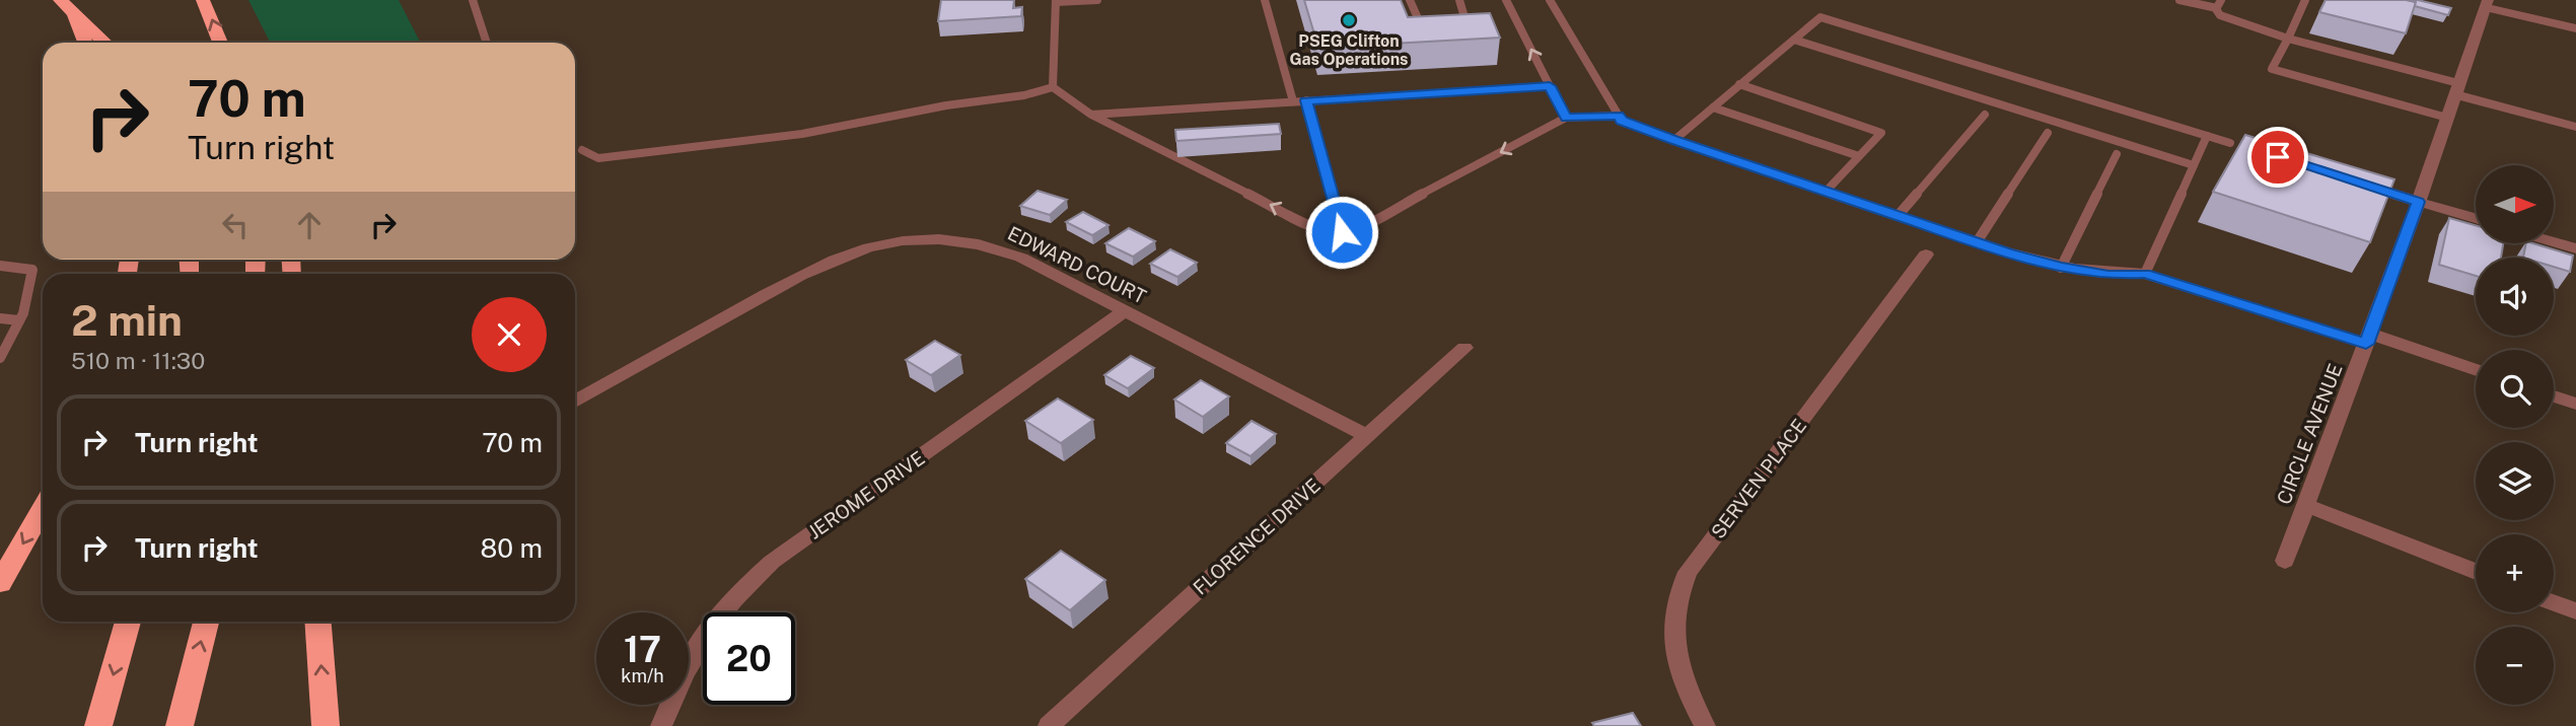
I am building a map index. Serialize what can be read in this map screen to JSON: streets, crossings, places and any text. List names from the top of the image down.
{
  "streets": {
    "street": [
      "EDWARD COURT",
      "CIRCLE AVENUE",
      "SERVEN PLACE",
      "JEROME DRIVE",
      "FLORENCE DRIVE"
    ]
  },
  "crossings": [
    ["EDWARD COURT", "JEROME DRIVE"],
    ["EDWARD COURT", "FLORENCE DRIVE"]
  ],
  "places": ["PSEG Clifton Gas Operations"],
  "north": "right",
  "page": {
    "turn": ["70 m", "Turn right"],
    "map_buttons": ["+", "−"],
    "heading": ["2 min", "510 m · 11:30"],
    "list": [
      {
        "name": "Turn right",
        "value": "70 m"
      },
      {
        "name": "Turn right",
        "value": "80 m"
      }
    ],
    "speed": "17 km/h",
    "limit": "20"
  }
}
